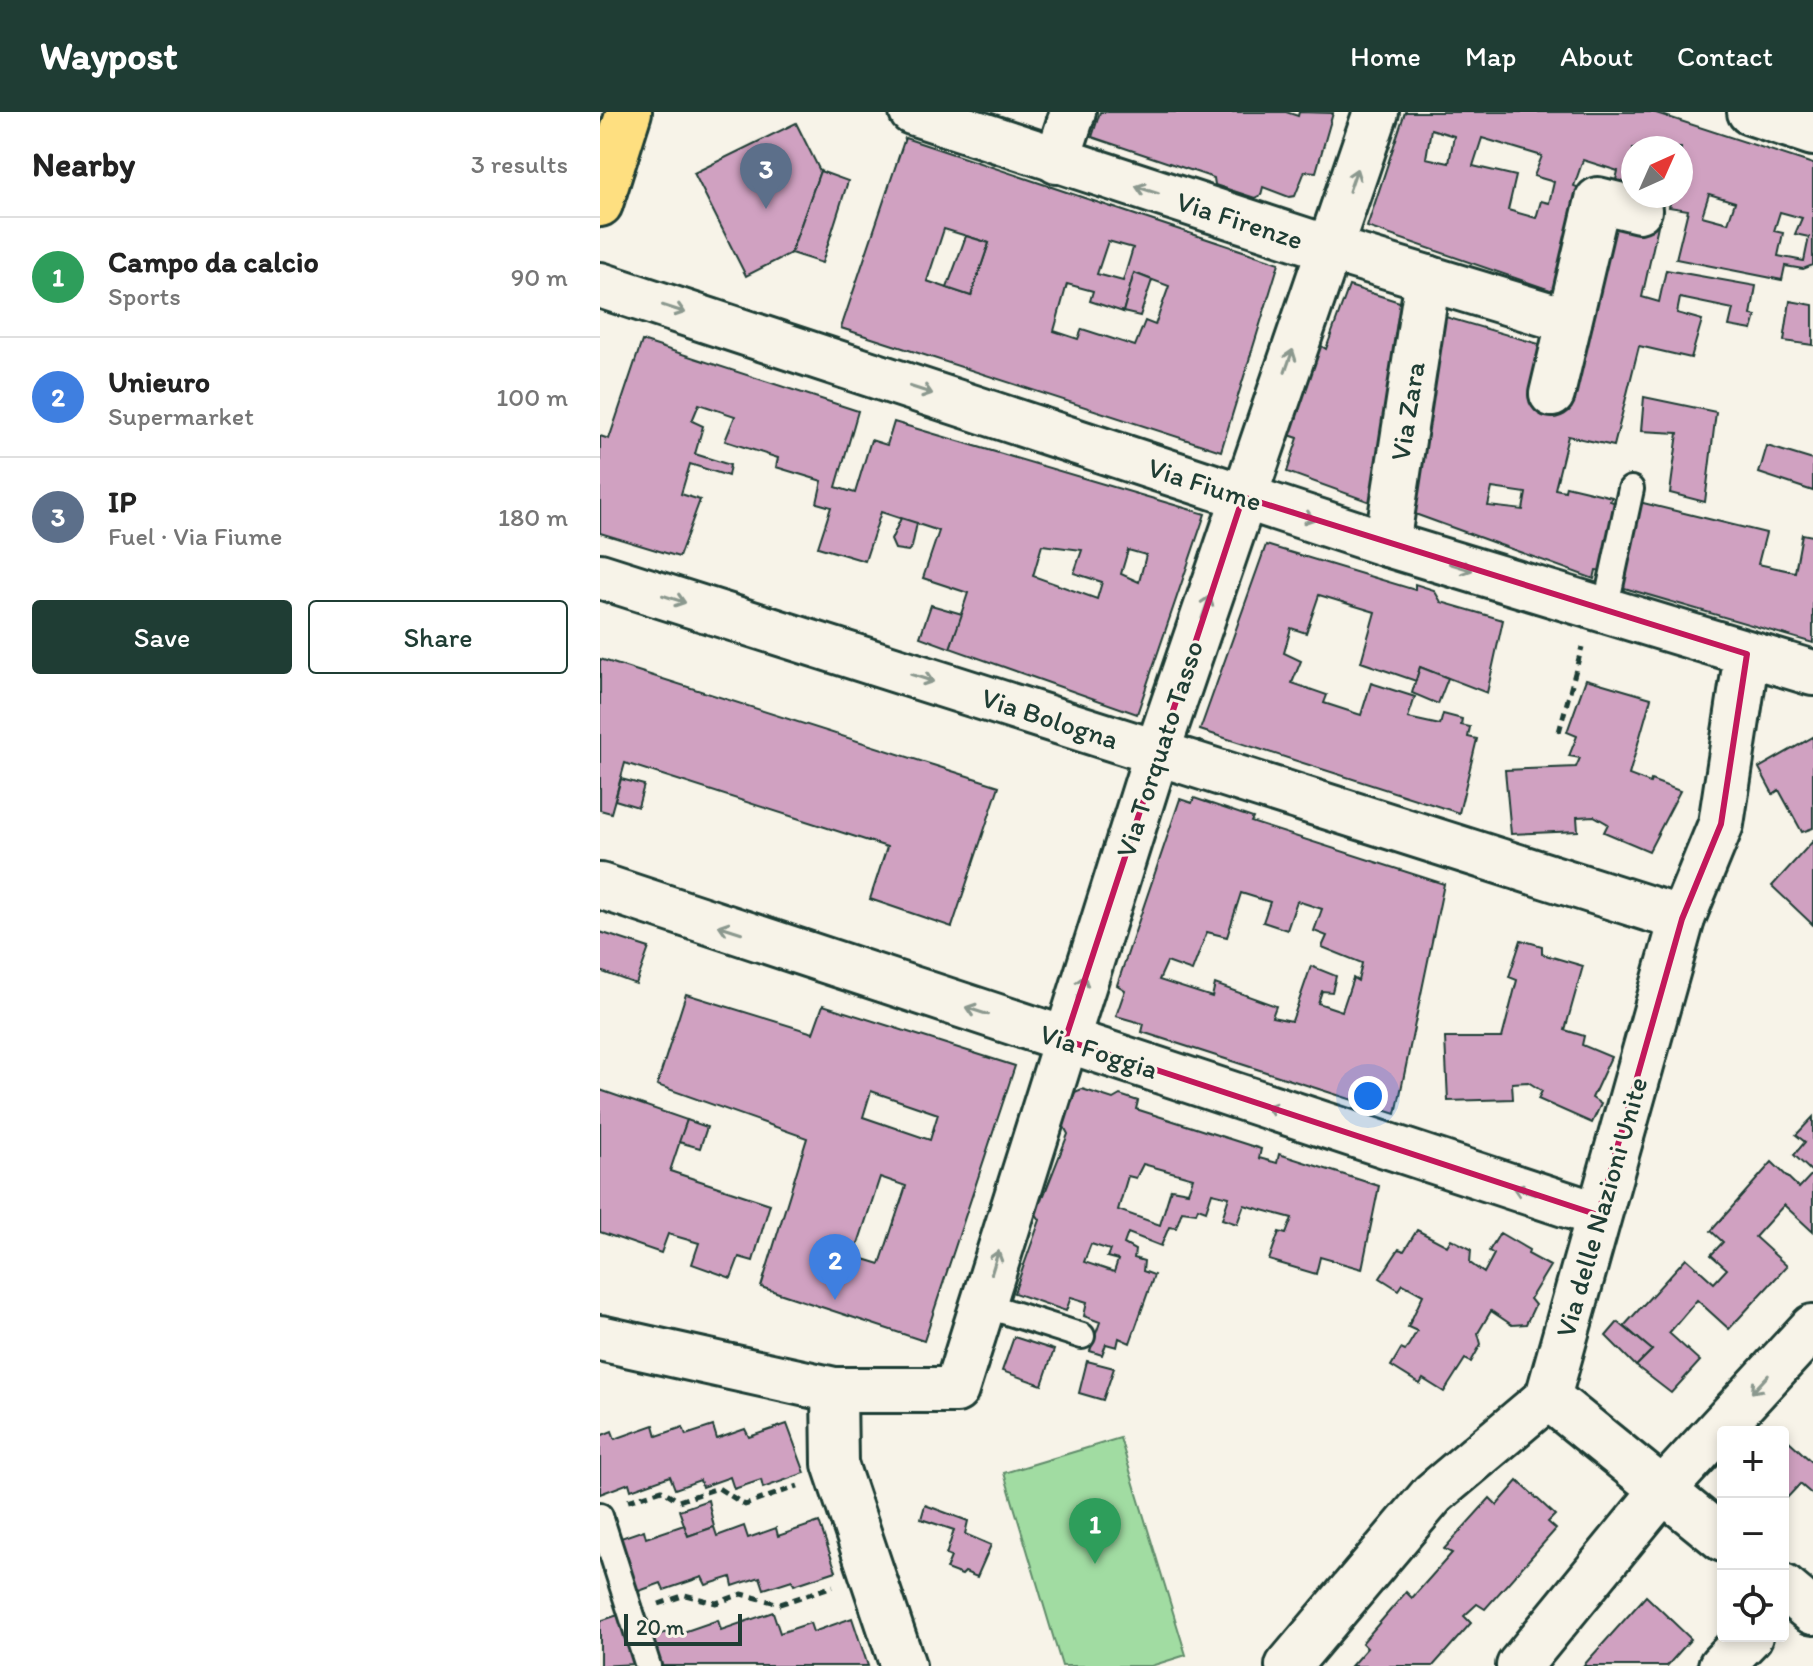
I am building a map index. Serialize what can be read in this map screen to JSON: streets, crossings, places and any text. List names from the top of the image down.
{
  "streets": {
    "street": [
      "Via Firenze",
      "Via Zara",
      "Via Fiume",
      "Via Bologna",
      "Via Torquato Tasso",
      "Via Foggia",
      "Via delle Nazioni Unite"
    ]
  },
  "crossings": [
    ["Via Firenze", "Via Zara"],
    ["Via Firenze", "Via Torquato Tasso"],
    ["Via Zara", "Via Fiume"],
    ["Via Fiume", "Via Torquato Tasso"],
    ["Via Fiume", "Via delle Nazioni Unite"],
    ["Via Bologna", "Via Torquato Tasso"],
    ["Via Bologna", "Via delle Nazioni Unite"],
    ["Via Torquato Tasso", "Via Foggia"],
    ["Via Foggia", "Via delle Nazioni Unite"]
  ],
  "one_way": [
    "Via Firenze",
    "Via Fiume",
    "Via Bologna",
    "Via Torquato Tasso",
    "Via Foggia"
  ],
  "scale_bar": "20 m",
  "north": "top right",
  "page": {
    "header": "Waypost",
    "nav": [
      "Home",
      "Map",
      "About",
      "Contact"
    ],
    "heading": ["Nearby", "3 results"],
    "pins": ["3", "2", "1"],
    "list": [
      {
        "mark": "1",
        "name": "Campo da calcio",
        "note": "Sports",
        "value": "90 m"
      },
      {
        "mark": "2",
        "name": "Unieuro",
        "note": "Supermarket",
        "value": "100 m"
      },
      {
        "mark": "3",
        "name": "IP",
        "note": "Fuel · Via Fiume",
        "value": "180 m"
      }
    ],
    "buttons": ["Save", "Share"],
    "map_buttons": ["+", "−"],
    "scale": "20 m"
  }
}
